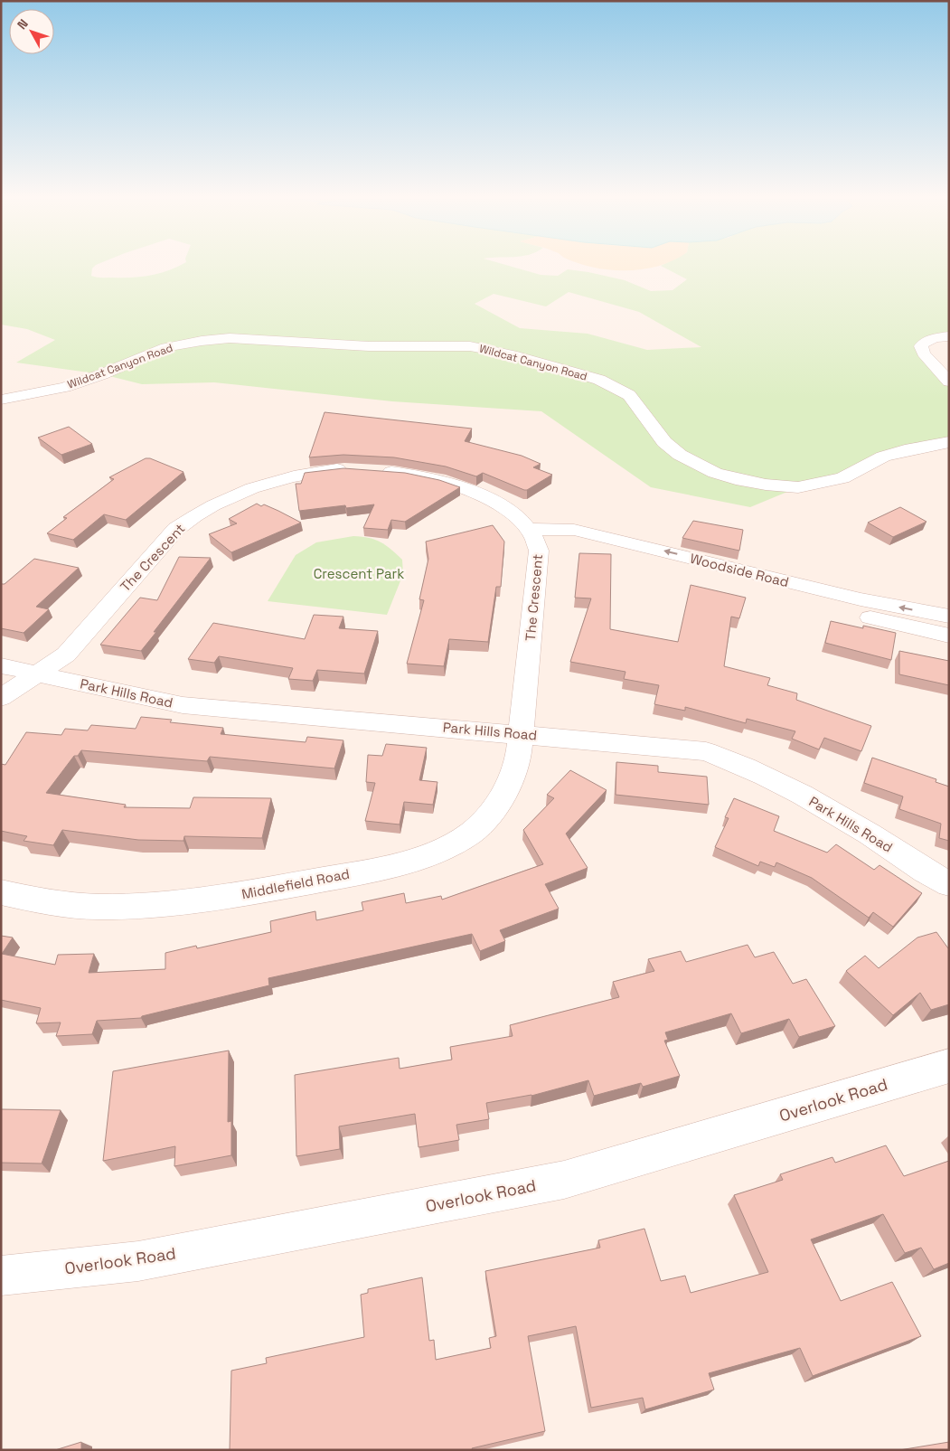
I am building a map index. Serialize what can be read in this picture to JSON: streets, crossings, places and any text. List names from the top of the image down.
{
  "streets": {
    "street": [
      "Wildcat Canyon Road",
      "The Crescent",
      "Woodside Road",
      "Park Hills Road",
      "Middlefield Road",
      "Overlook Road"
    ]
  },
  "crossings": [
    ["The Crescent", "Woodside Road"],
    ["The Crescent", "Park Hills Road"],
    ["The Crescent", "Middlefield Road"],
    ["Park Hills Road", "Middlefield Road"]
  ],
  "parks": ["Crescent Park"],
  "north": "top left"
}
